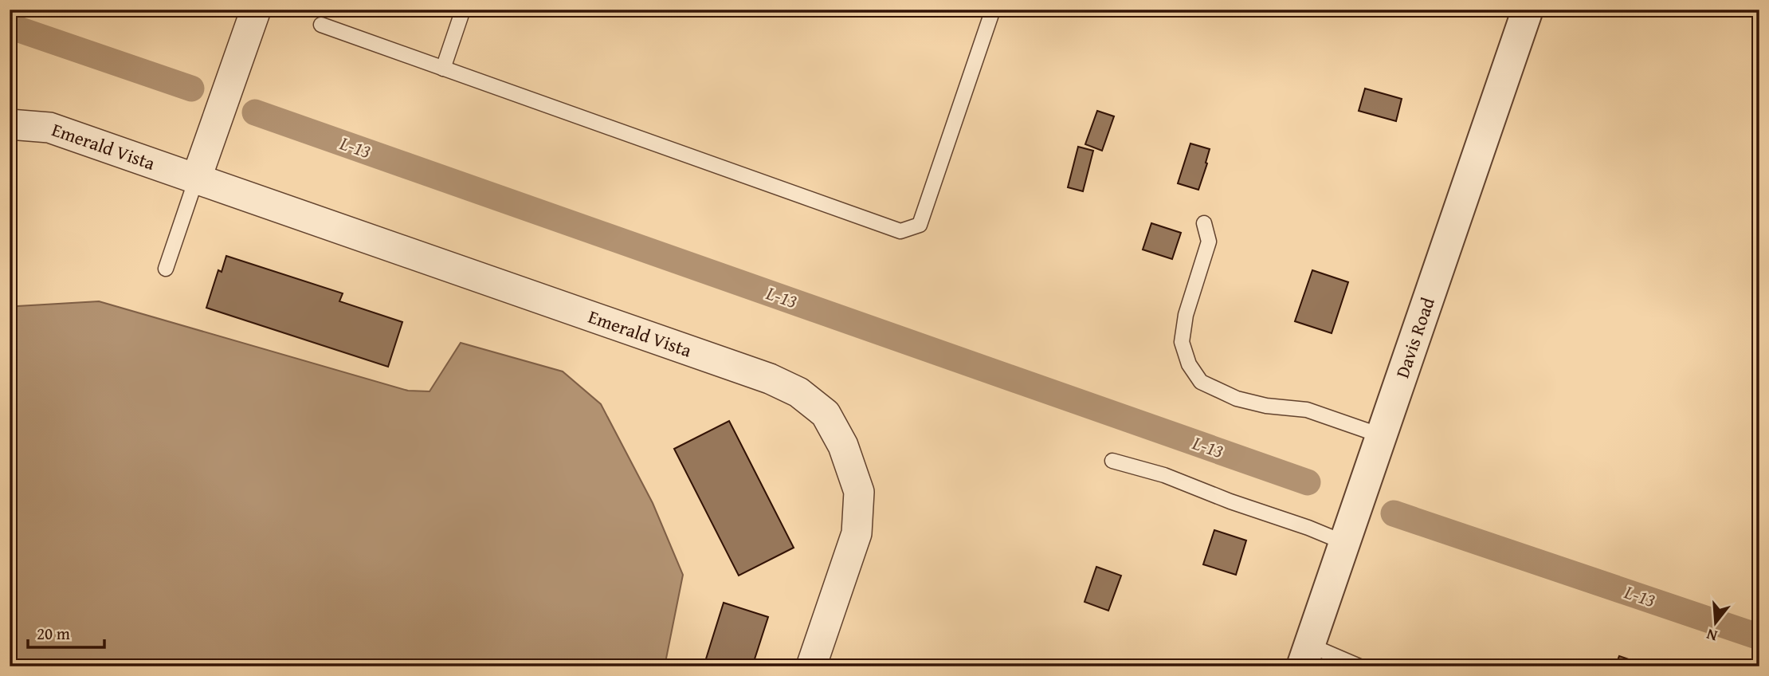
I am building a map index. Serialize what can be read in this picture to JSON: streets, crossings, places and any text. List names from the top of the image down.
{
  "streets": {
    "street": ["Emerald Vista", "Davis Road"]
  },
  "water": ["L-13"],
  "scale_bar": "20 m",
  "north": "bottom"
}
